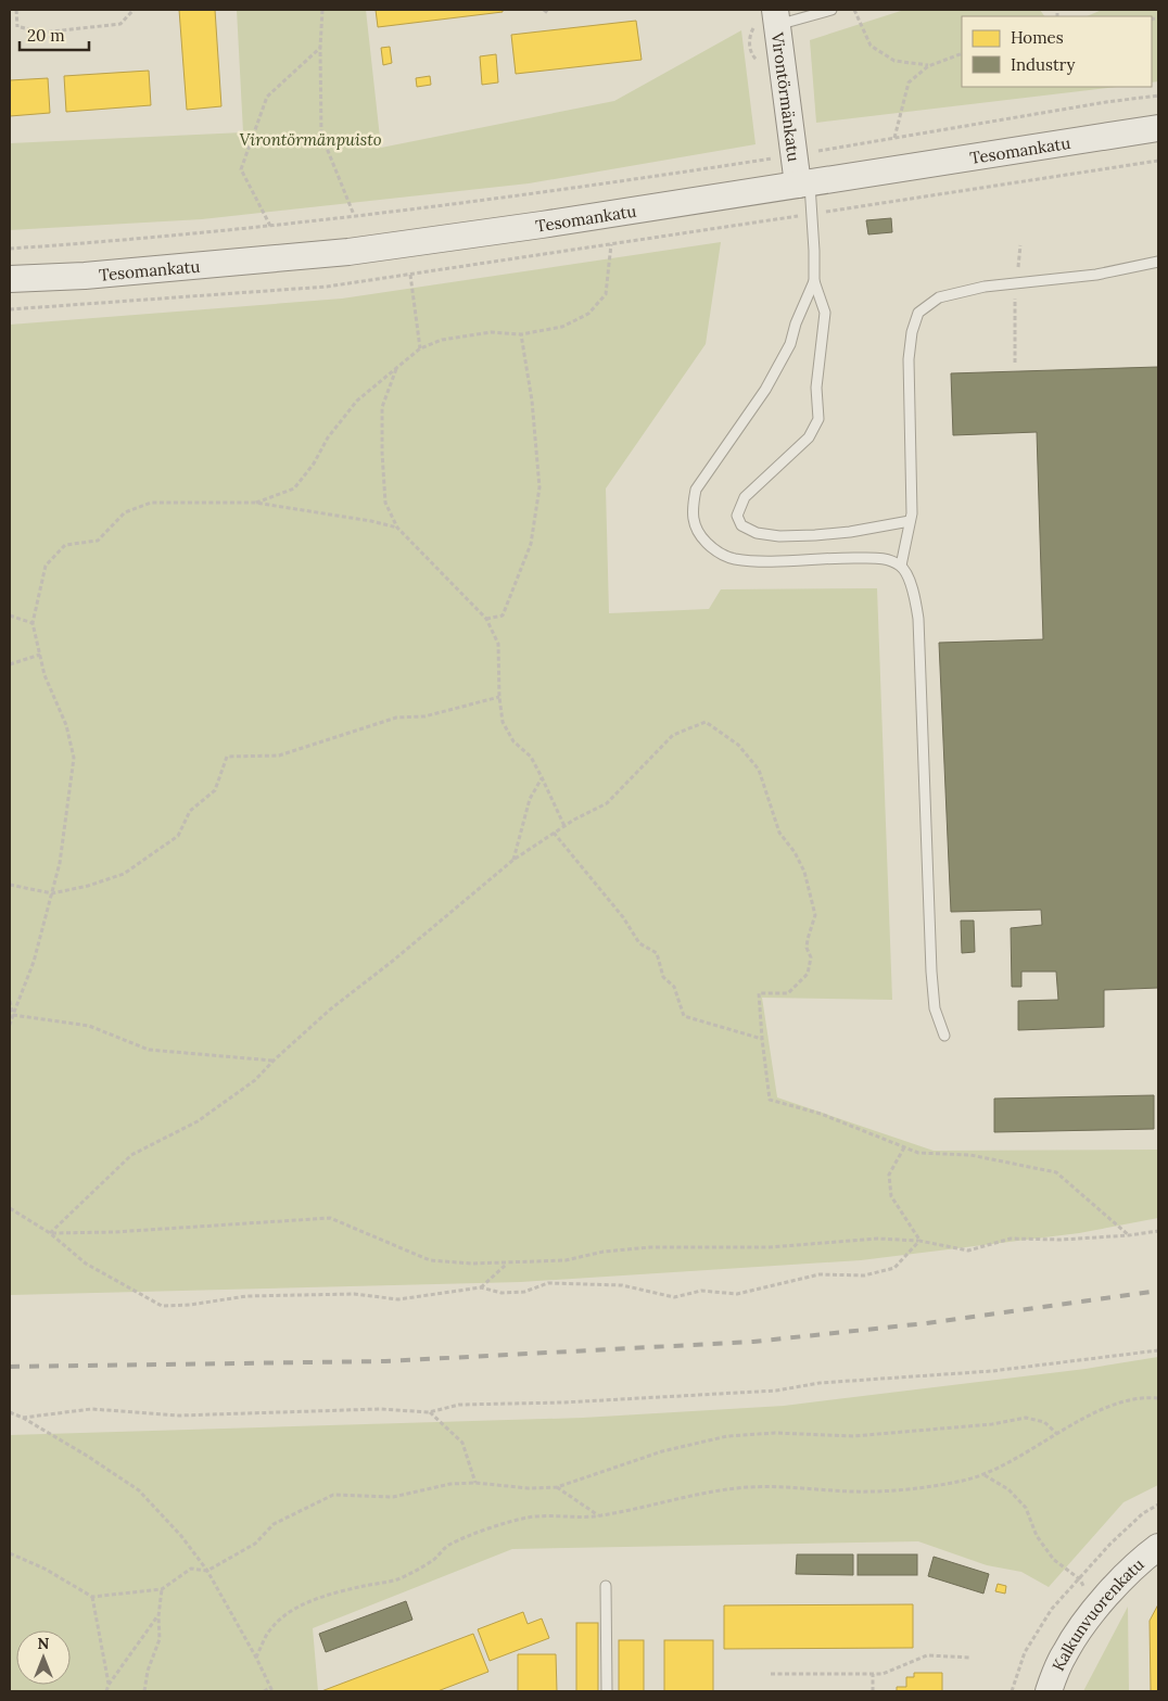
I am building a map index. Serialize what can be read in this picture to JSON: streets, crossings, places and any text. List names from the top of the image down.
{
  "streets": {
    "main road": ["Virontörmänkatu", "Tesomankatu", "Kalkunvuorenkatu"]
  },
  "crossings": [
    ["Virontörmänkatu", "Tesomankatu"]
  ],
  "parks": ["Virontörmänpuisto"],
  "legend": ["Homes", "Industry"],
  "scale_bar": "20 m",
  "north": "top"
}
